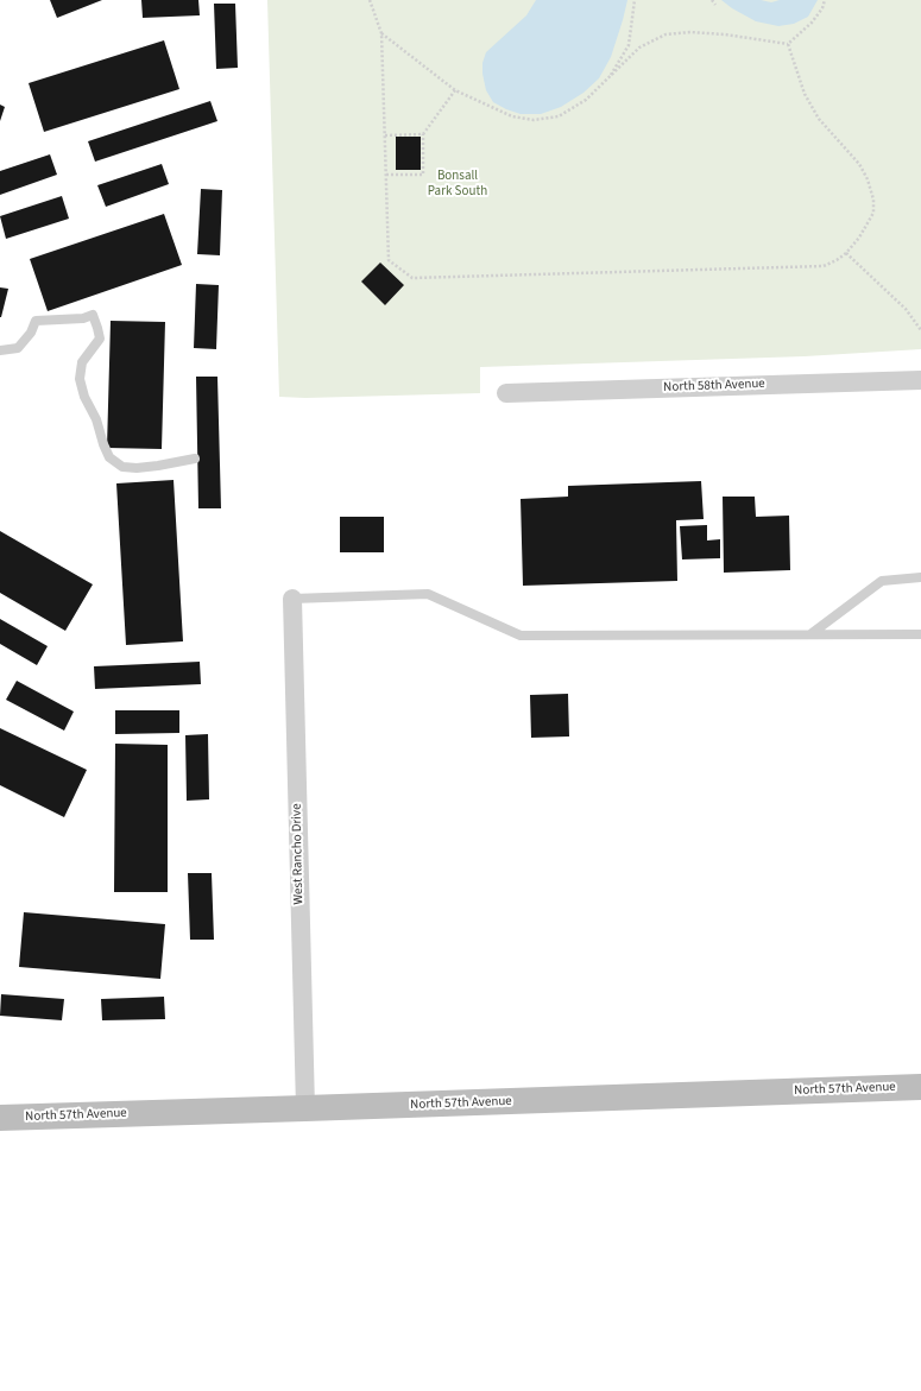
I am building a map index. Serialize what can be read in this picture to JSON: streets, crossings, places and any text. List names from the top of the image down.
{
  "streets": {
    "street": ["North 58th Avenue", "West Rancho Drive", "North 57th Avenue"]
  },
  "crossings": [
    ["West Rancho Drive", "North 57th Avenue"]
  ],
  "parks": ["Bonsall Park South"]
}
